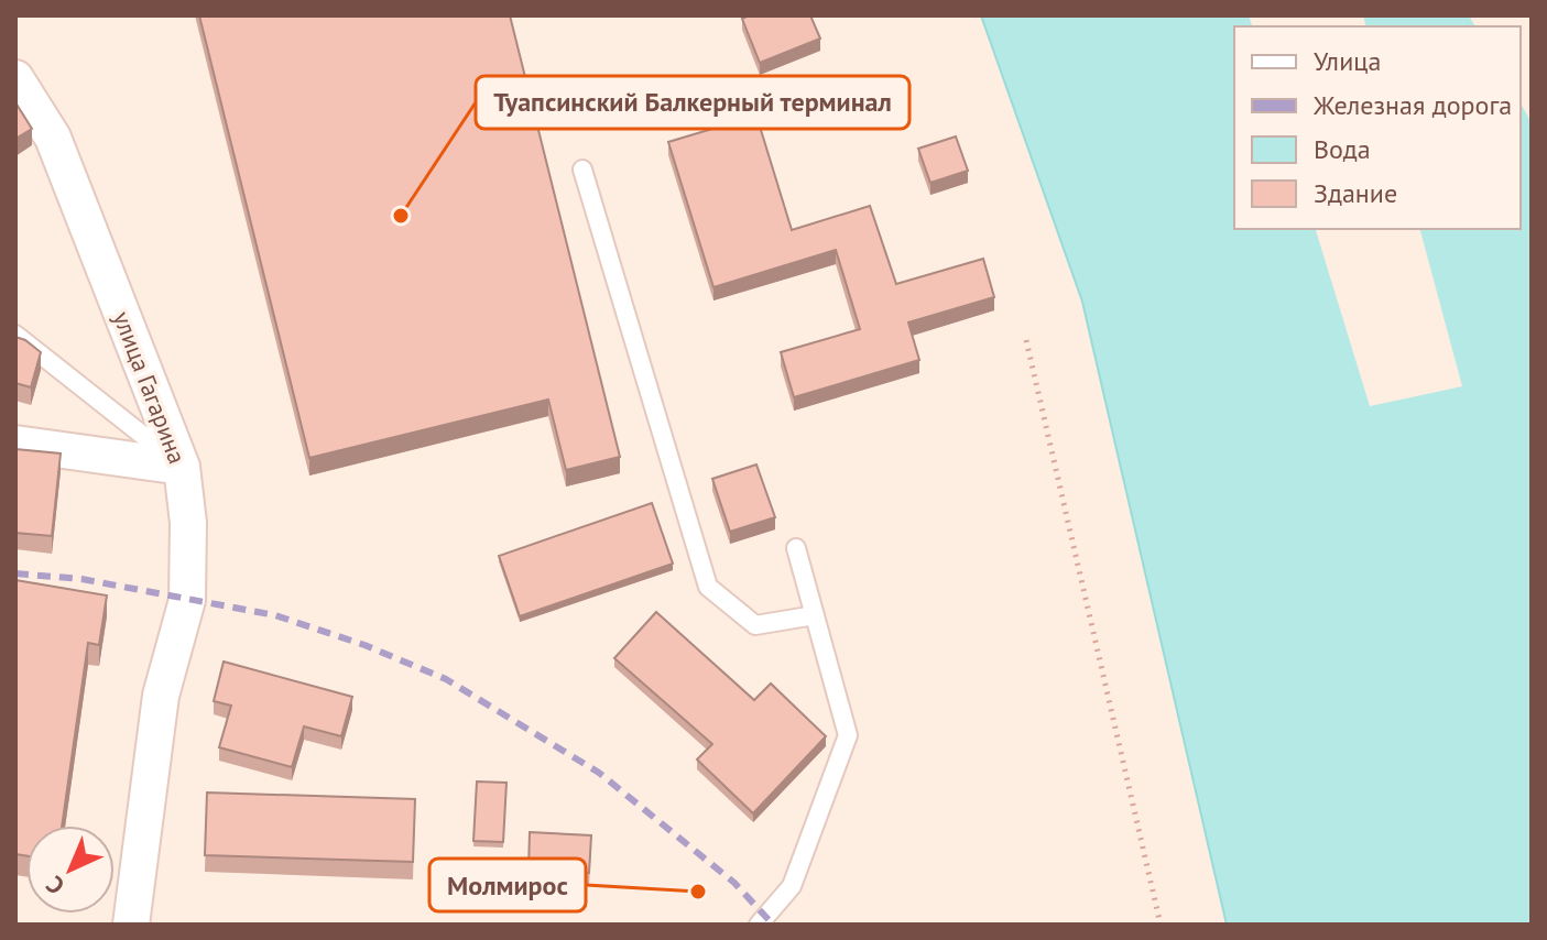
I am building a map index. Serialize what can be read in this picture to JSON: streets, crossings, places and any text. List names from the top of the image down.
{
  "streets": {
    "street": ["улица Гагарина"]
  },
  "places": ["Туапсинский Балкерный терминал", "Молмирос"],
  "legend": [
    "Улица",
    "Железная дорога",
    "Вода",
    "Здание"
  ],
  "north": "bottom left"
}
